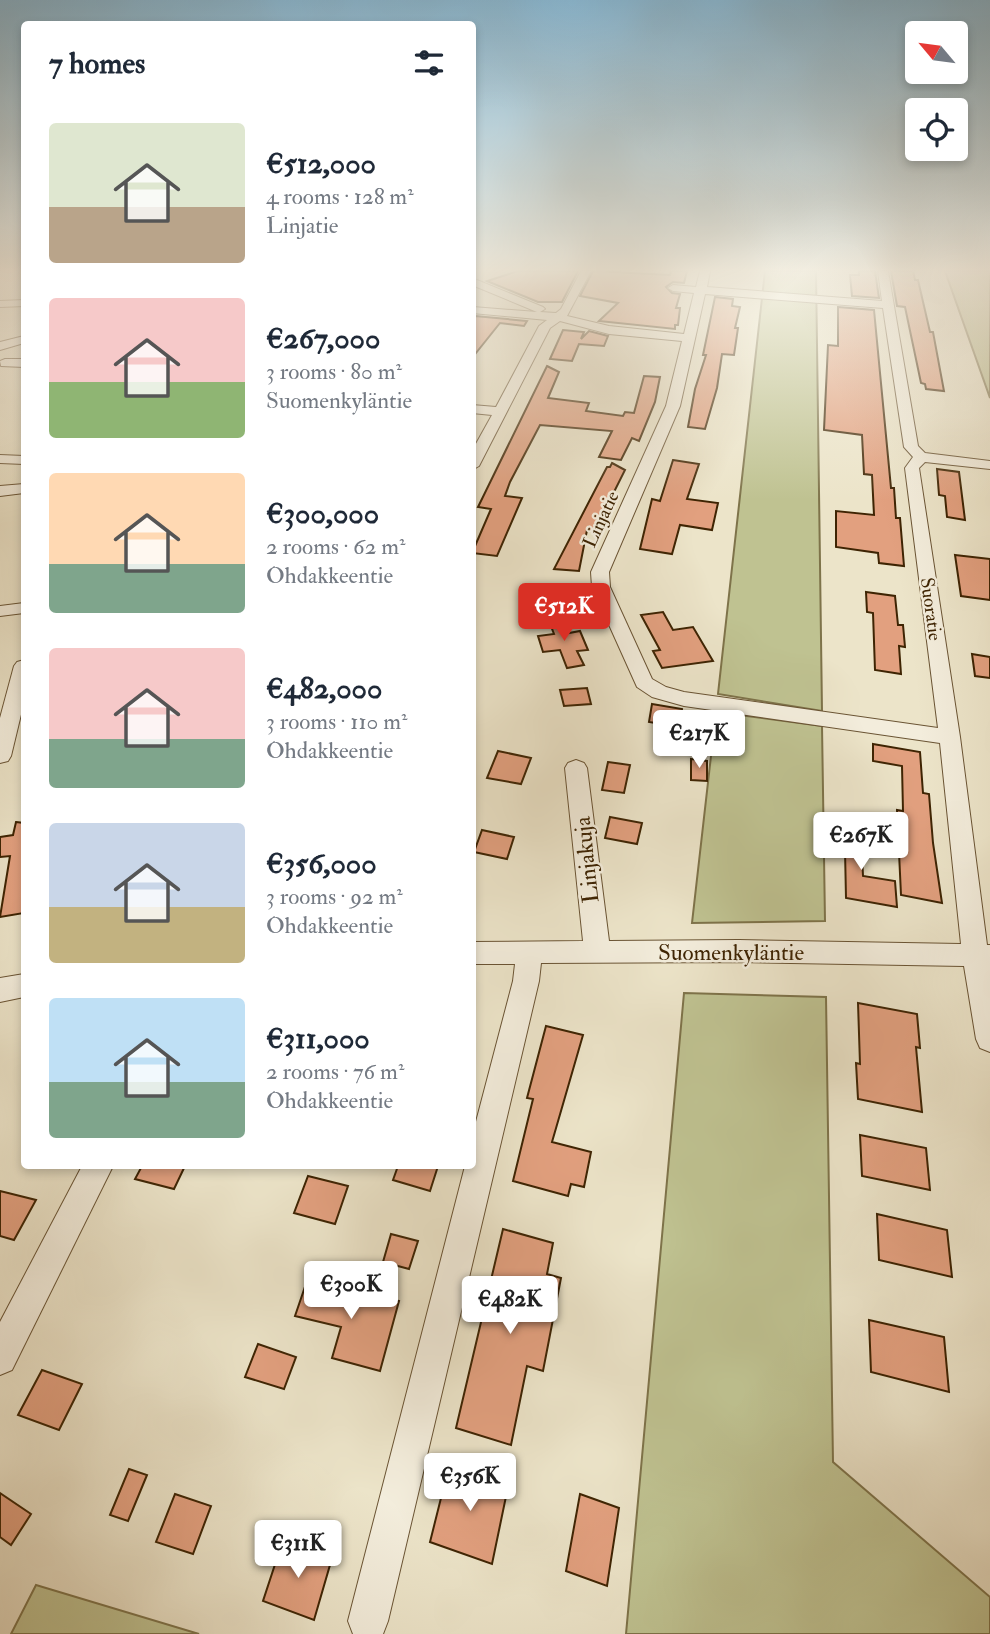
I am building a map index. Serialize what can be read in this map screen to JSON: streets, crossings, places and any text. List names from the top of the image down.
{
  "streets": {
    "street": [
      "Linjatie",
      "Suoratie",
      "Linjakuja",
      "Suomenkyläntie"
    ]
  },
  "crossings": [
    ["Linjatie", "Suoratie"],
    ["Suoratie", "Suomenkyläntie"],
    ["Linjakuja", "Suomenkyläntie"]
  ],
  "north": "top left",
  "page": {
    "heading": "7 homes",
    "list": [
      {
        "name": "€512,000",
        "note": "4 rooms · 128 m² · Linjatie"
      },
      {
        "name": "€267,000",
        "note": "3 rooms · 80 m² · Suomenkyläntie"
      },
      {
        "name": "€300,000",
        "note": "2 rooms · 62 m² · Ohdakkeentie"
      },
      {
        "name": "€482,000",
        "note": "3 rooms · 110 m² · Ohdakkeentie"
      },
      {
        "name": "€356,000",
        "note": "3 rooms · 92 m² · Ohdakkeentie"
      },
      {
        "name": "€311,000",
        "note": "2 rooms · 76 m² · Ohdakkeentie"
      }
    ],
    "price": [
      "€512K",
      "€217K",
      "€267K",
      "€300K",
      "€482K",
      "€356K",
      "€311K"
    ]
  }
}
